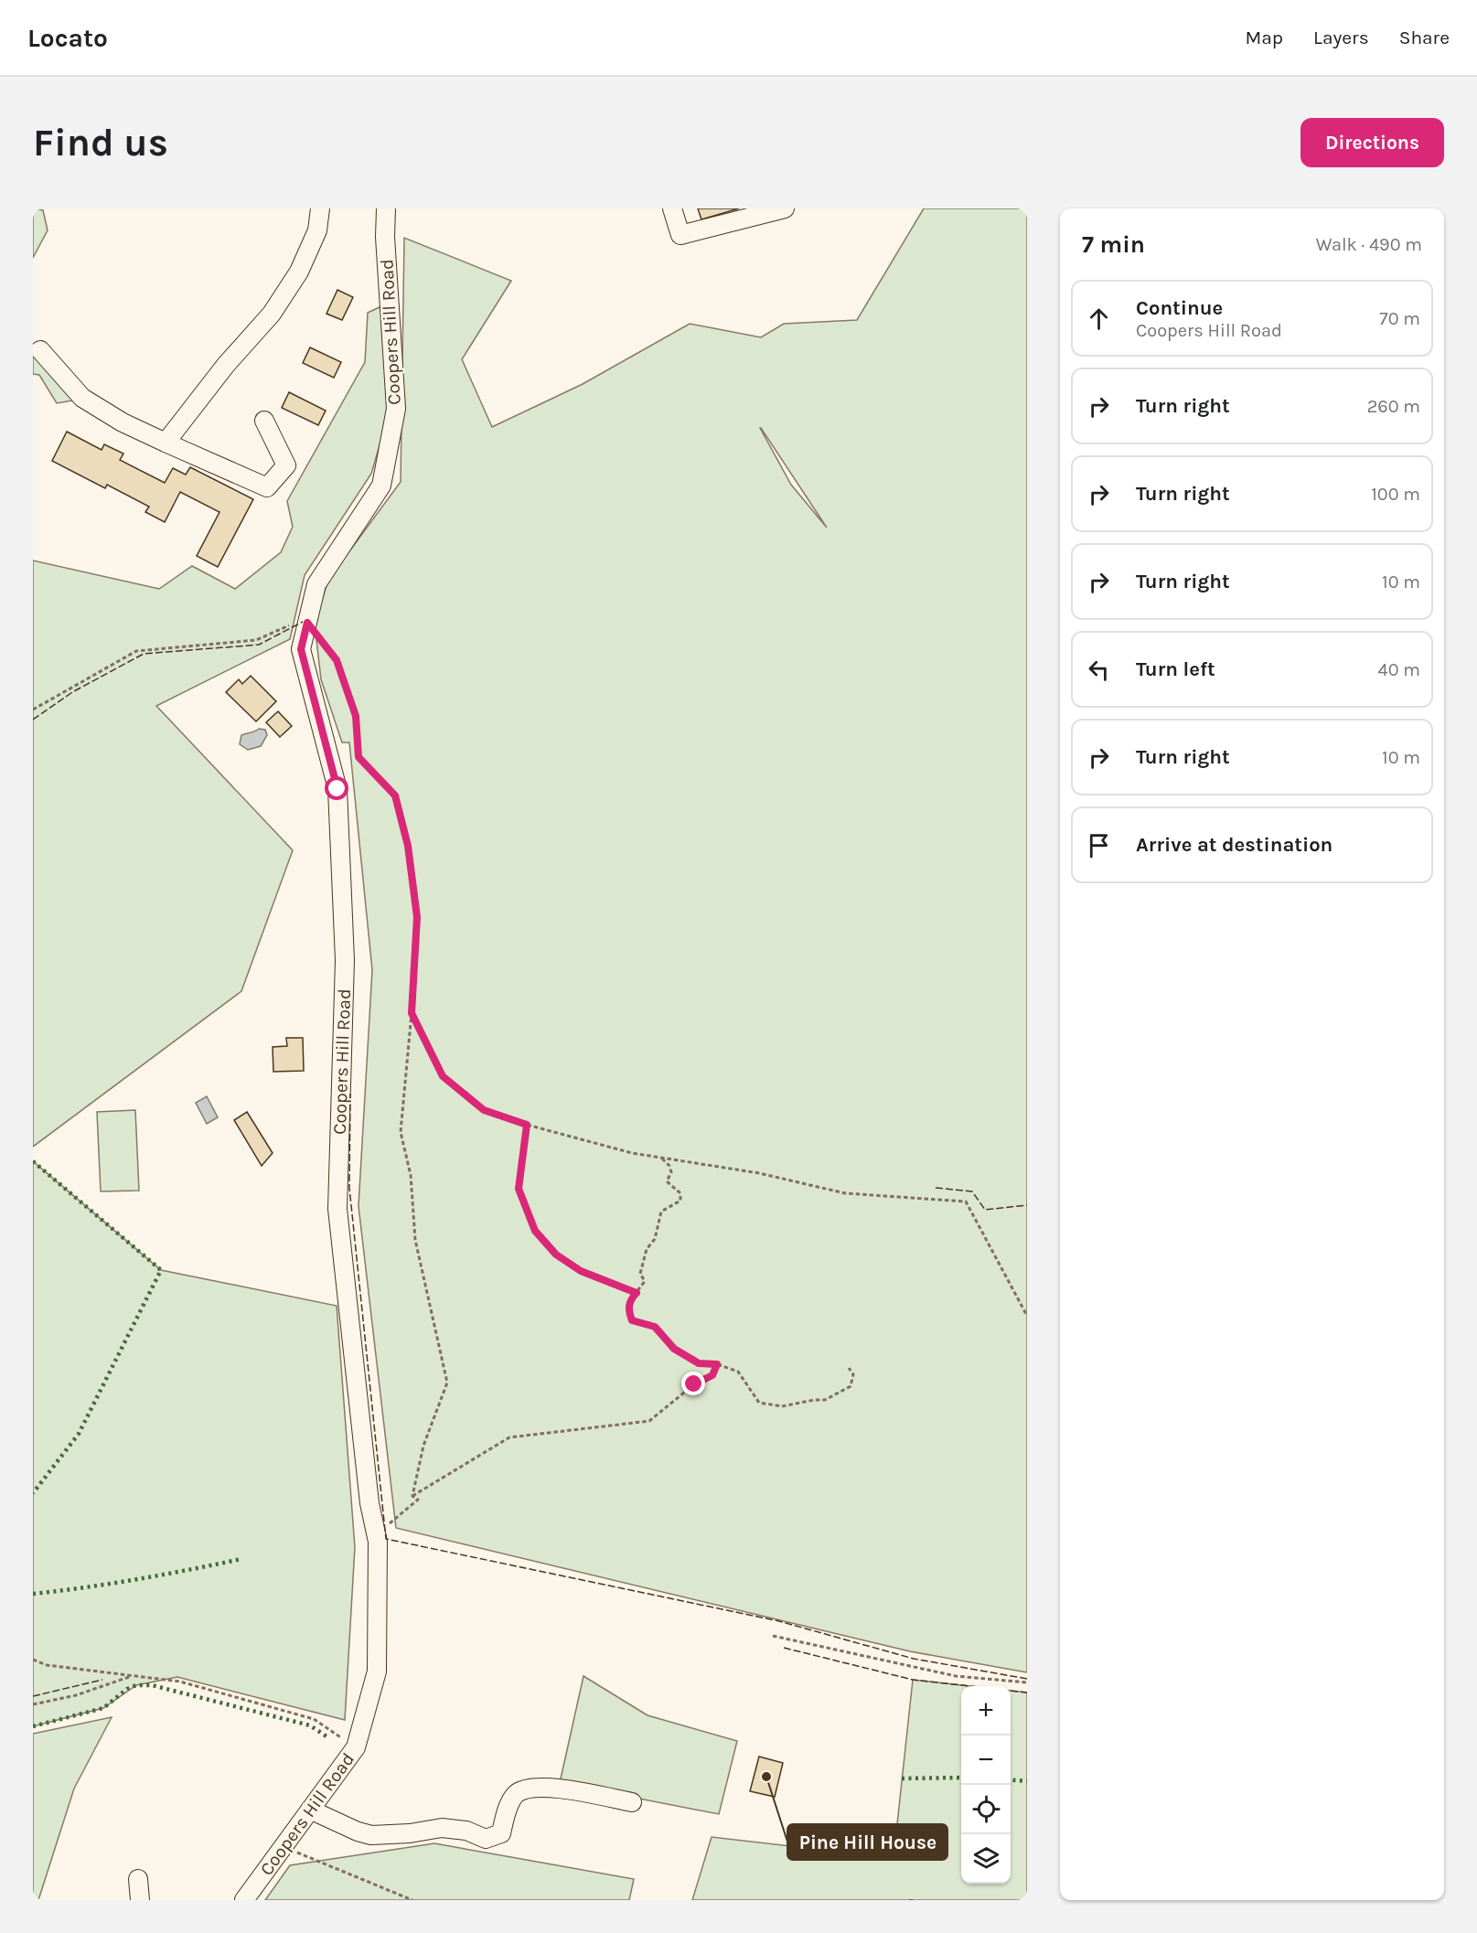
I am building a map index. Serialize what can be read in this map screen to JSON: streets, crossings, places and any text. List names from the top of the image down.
{
  "streets": {
    "street": ["Coopers Hill Road"]
  },
  "places": ["Pine Hill House"],
  "page": {
    "header": "Locato",
    "nav": ["Map", "Layers", "Share"],
    "buttons": "Directions",
    "title": "Find us",
    "heading": ["7 min", "Walk · 490 m"],
    "list": [
      ["Continue", "Coopers Hill Road", "70 m"],
      ["Turn right", "260 m"],
      ["Turn right", "100 m"],
      ["Turn right", "10 m"],
      ["Turn left", "40 m"],
      ["Turn right", "10 m"],
      "Arrive at destination"
    ],
    "map_buttons": ["+", "−"]
  }
}
